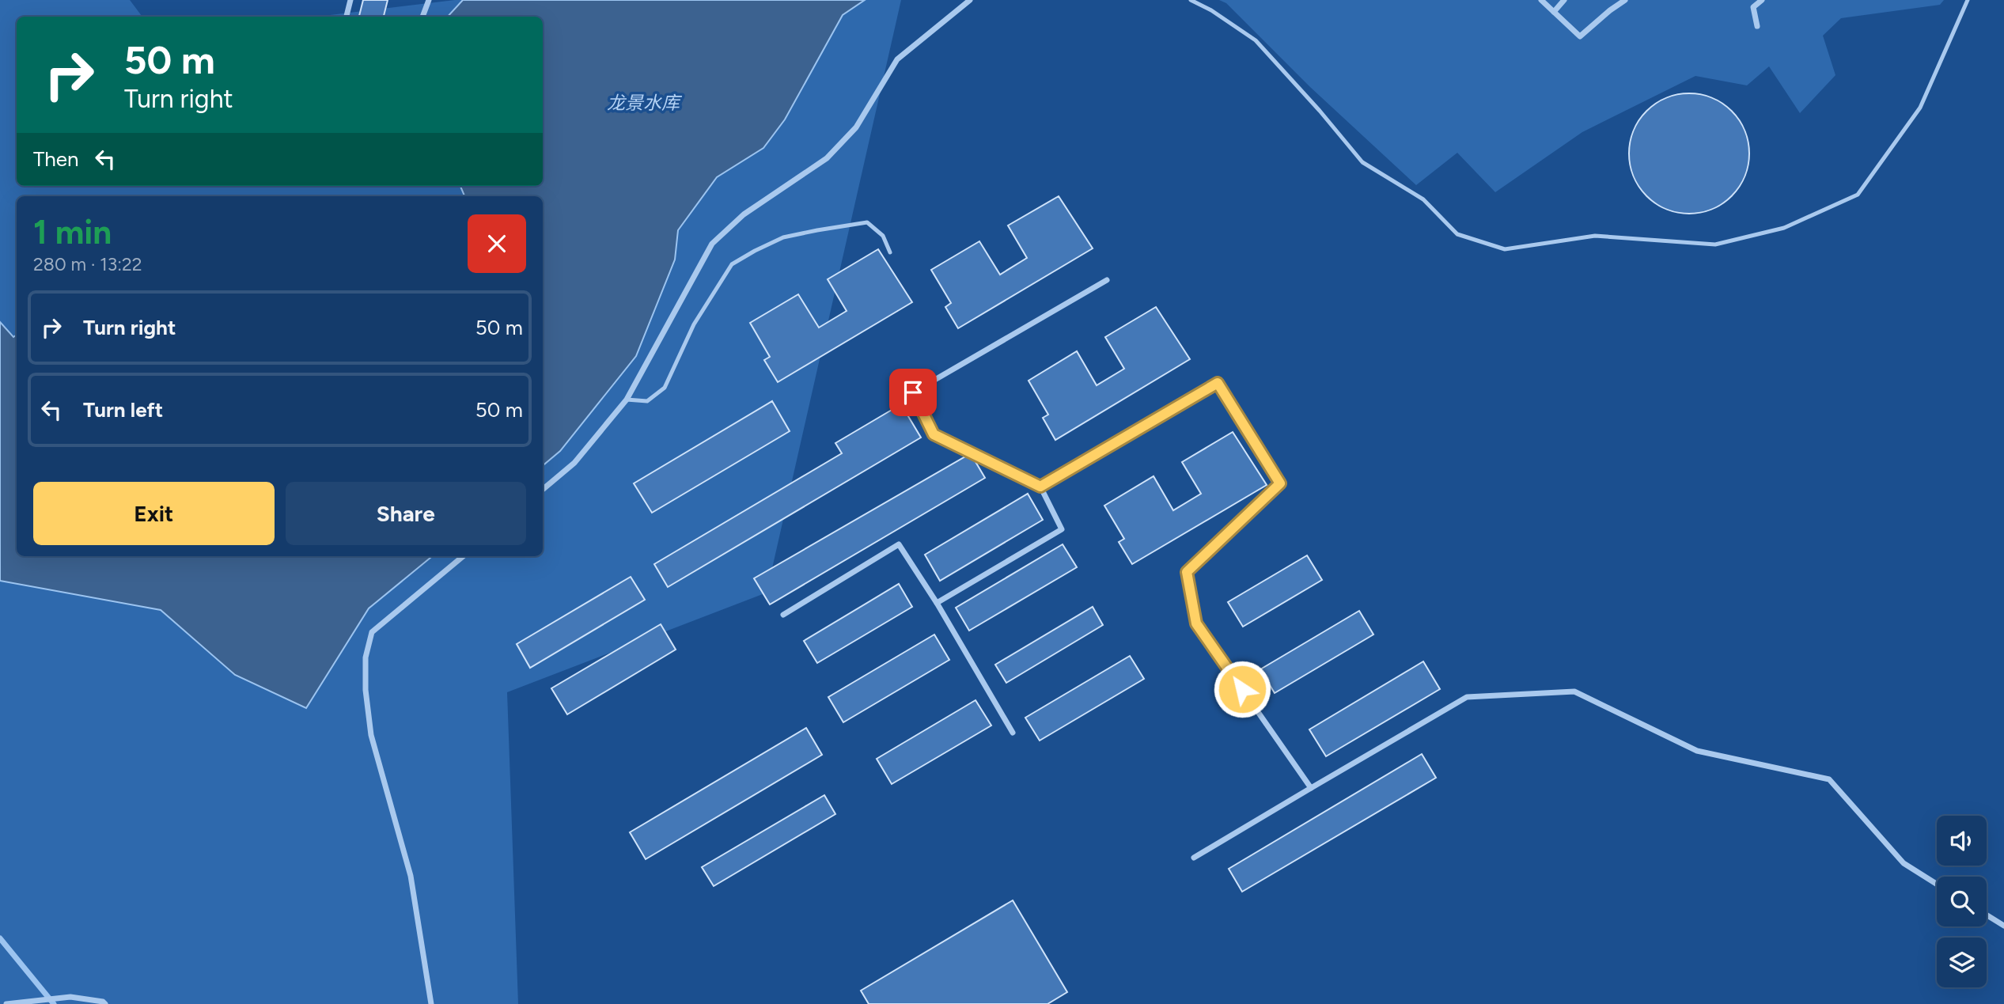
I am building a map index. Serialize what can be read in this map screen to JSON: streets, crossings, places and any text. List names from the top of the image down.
{
  "water": ["龙景水库"],
  "page": {
    "turn": ["50 m", "Turn right"],
    "then": "Then",
    "heading": ["1 min", "280 m · 13:22"],
    "list": [
      {
        "name": "Turn right",
        "value": "50 m"
      },
      {
        "name": "Turn left",
        "value": "50 m"
      }
    ],
    "buttons": ["Exit", "Share"]
  }
}
